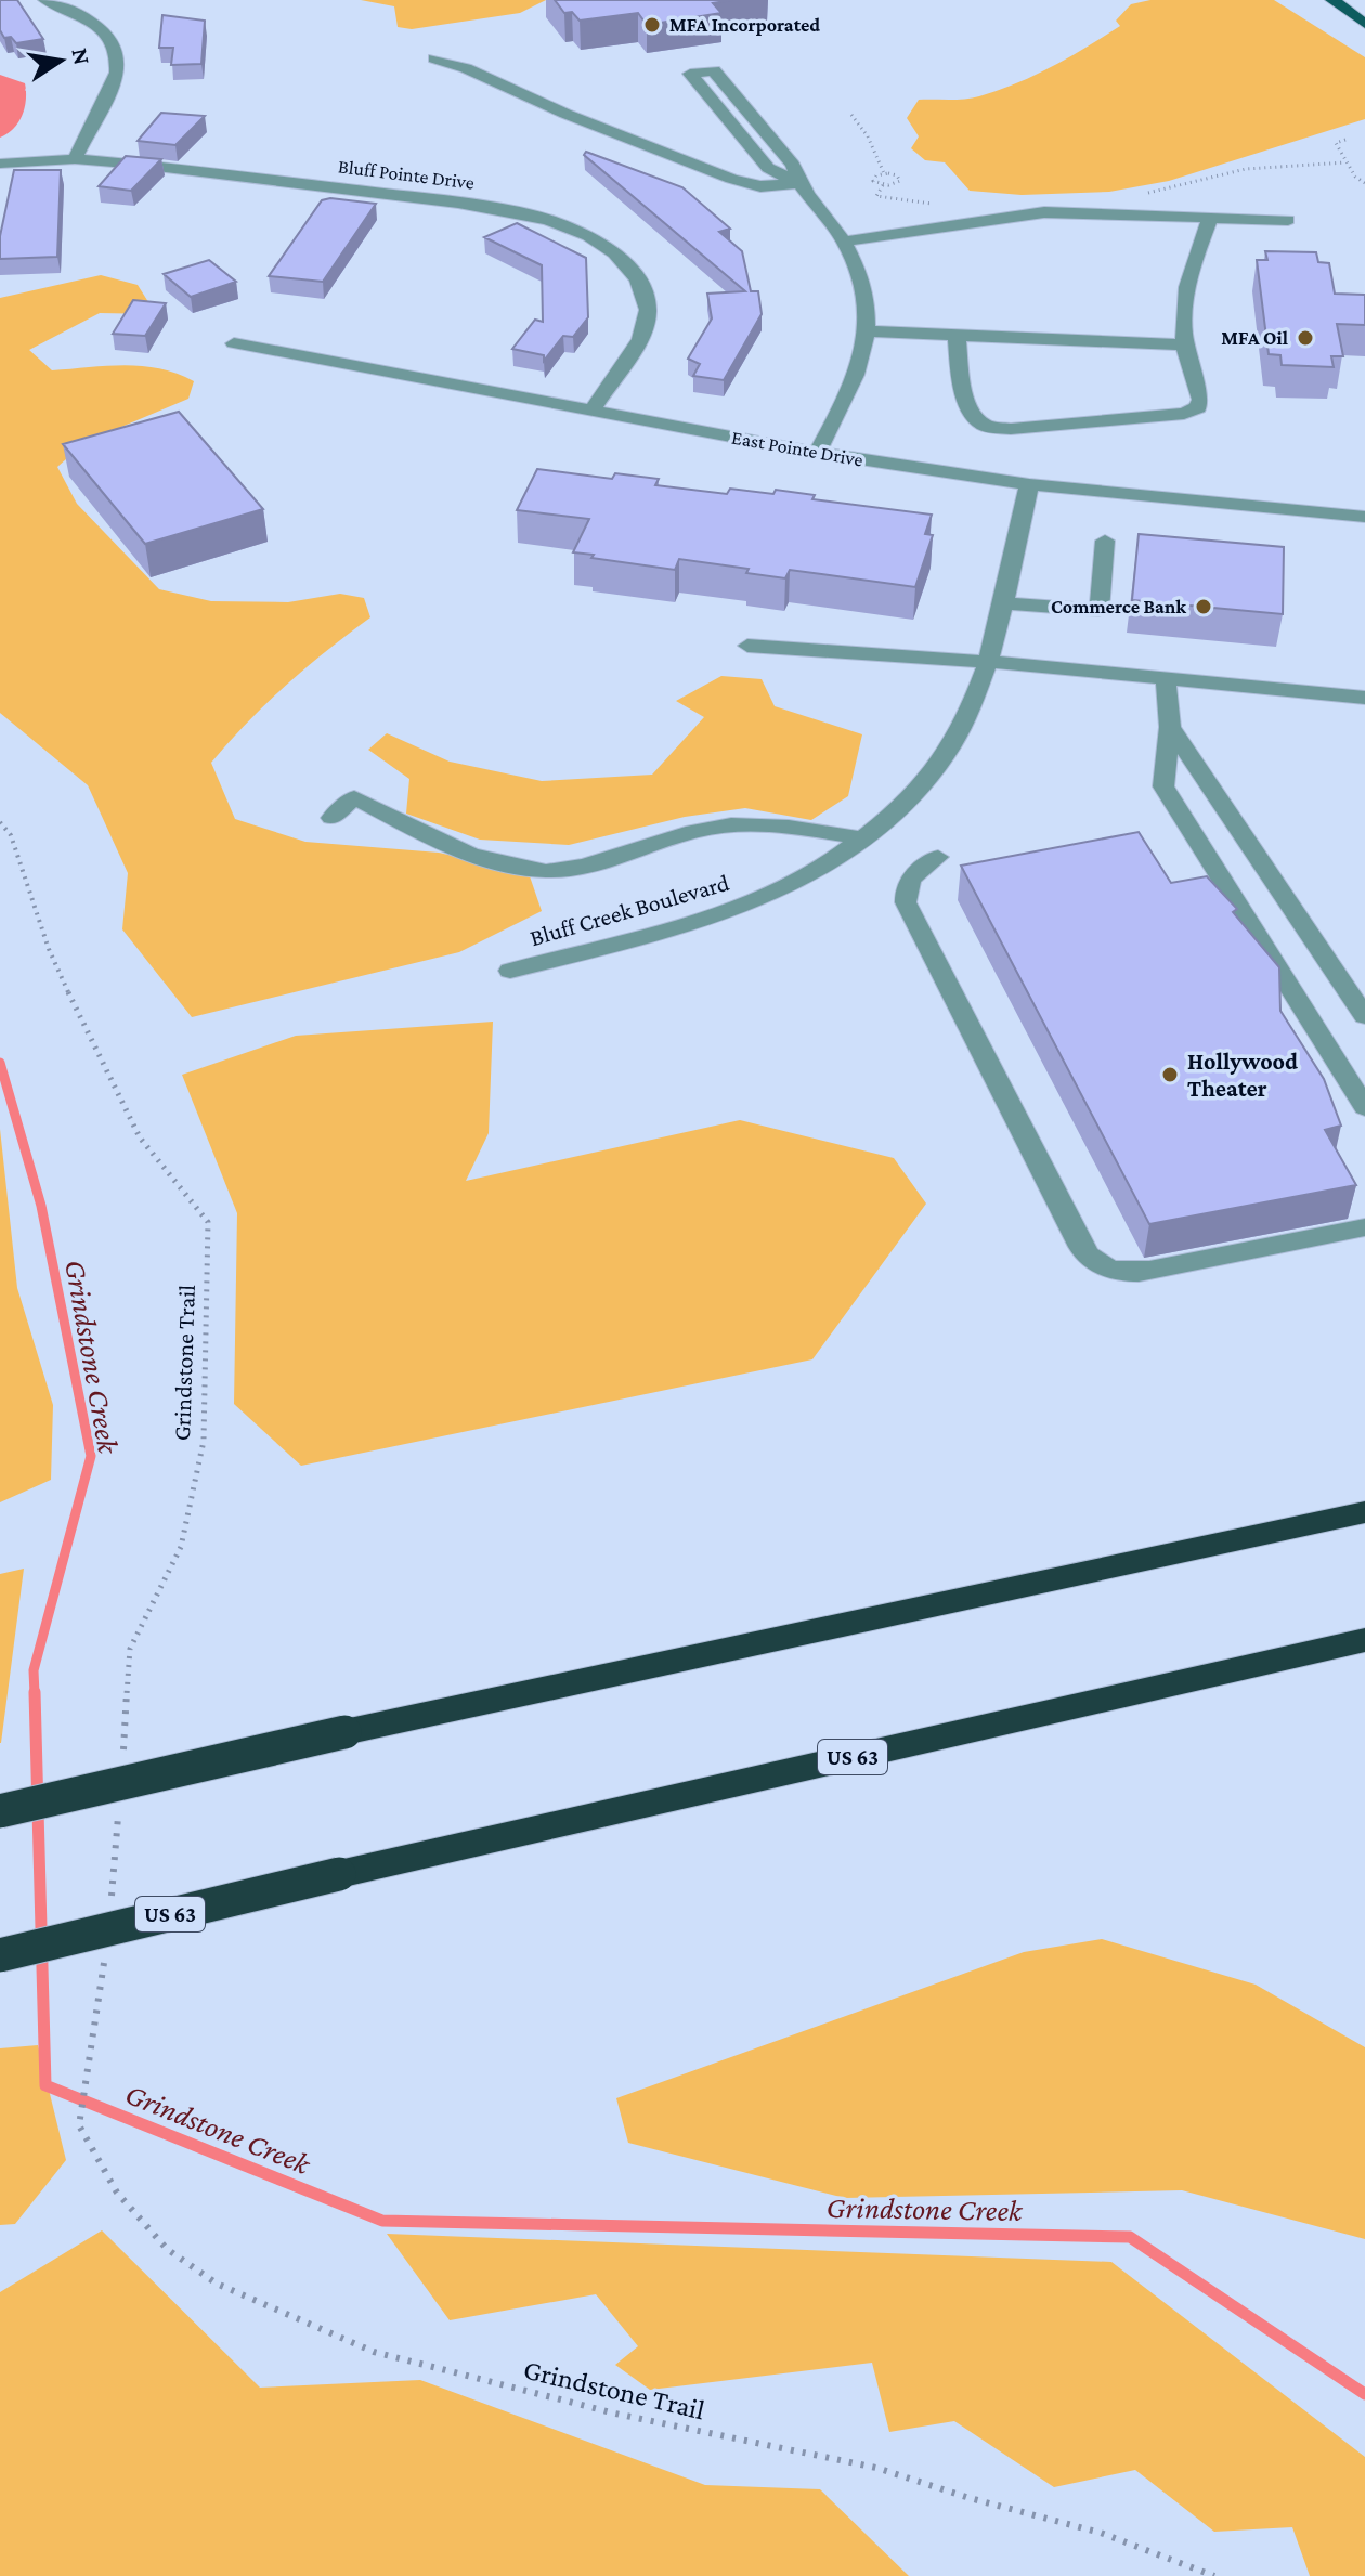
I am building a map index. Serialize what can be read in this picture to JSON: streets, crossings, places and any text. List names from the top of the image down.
{
  "streets": {
    "highway": ["US 63"],
    "street": ["Bluff Pointe Drive", "East Pointe Drive", "Bluff Creek Boulevard"],
    "path": ["Grindstone Trail"]
  },
  "crossings": [
    ["Bluff Pointe Drive", "East Pointe Drive"],
    ["East Pointe Drive", "Bluff Creek Boulevard"]
  ],
  "water": ["Grindstone Creek"],
  "places": [
    "MFA Incorporated",
    "MFA Oil",
    "Commerce Bank",
    "Hollywood Theater"
  ],
  "north": "right"
}
